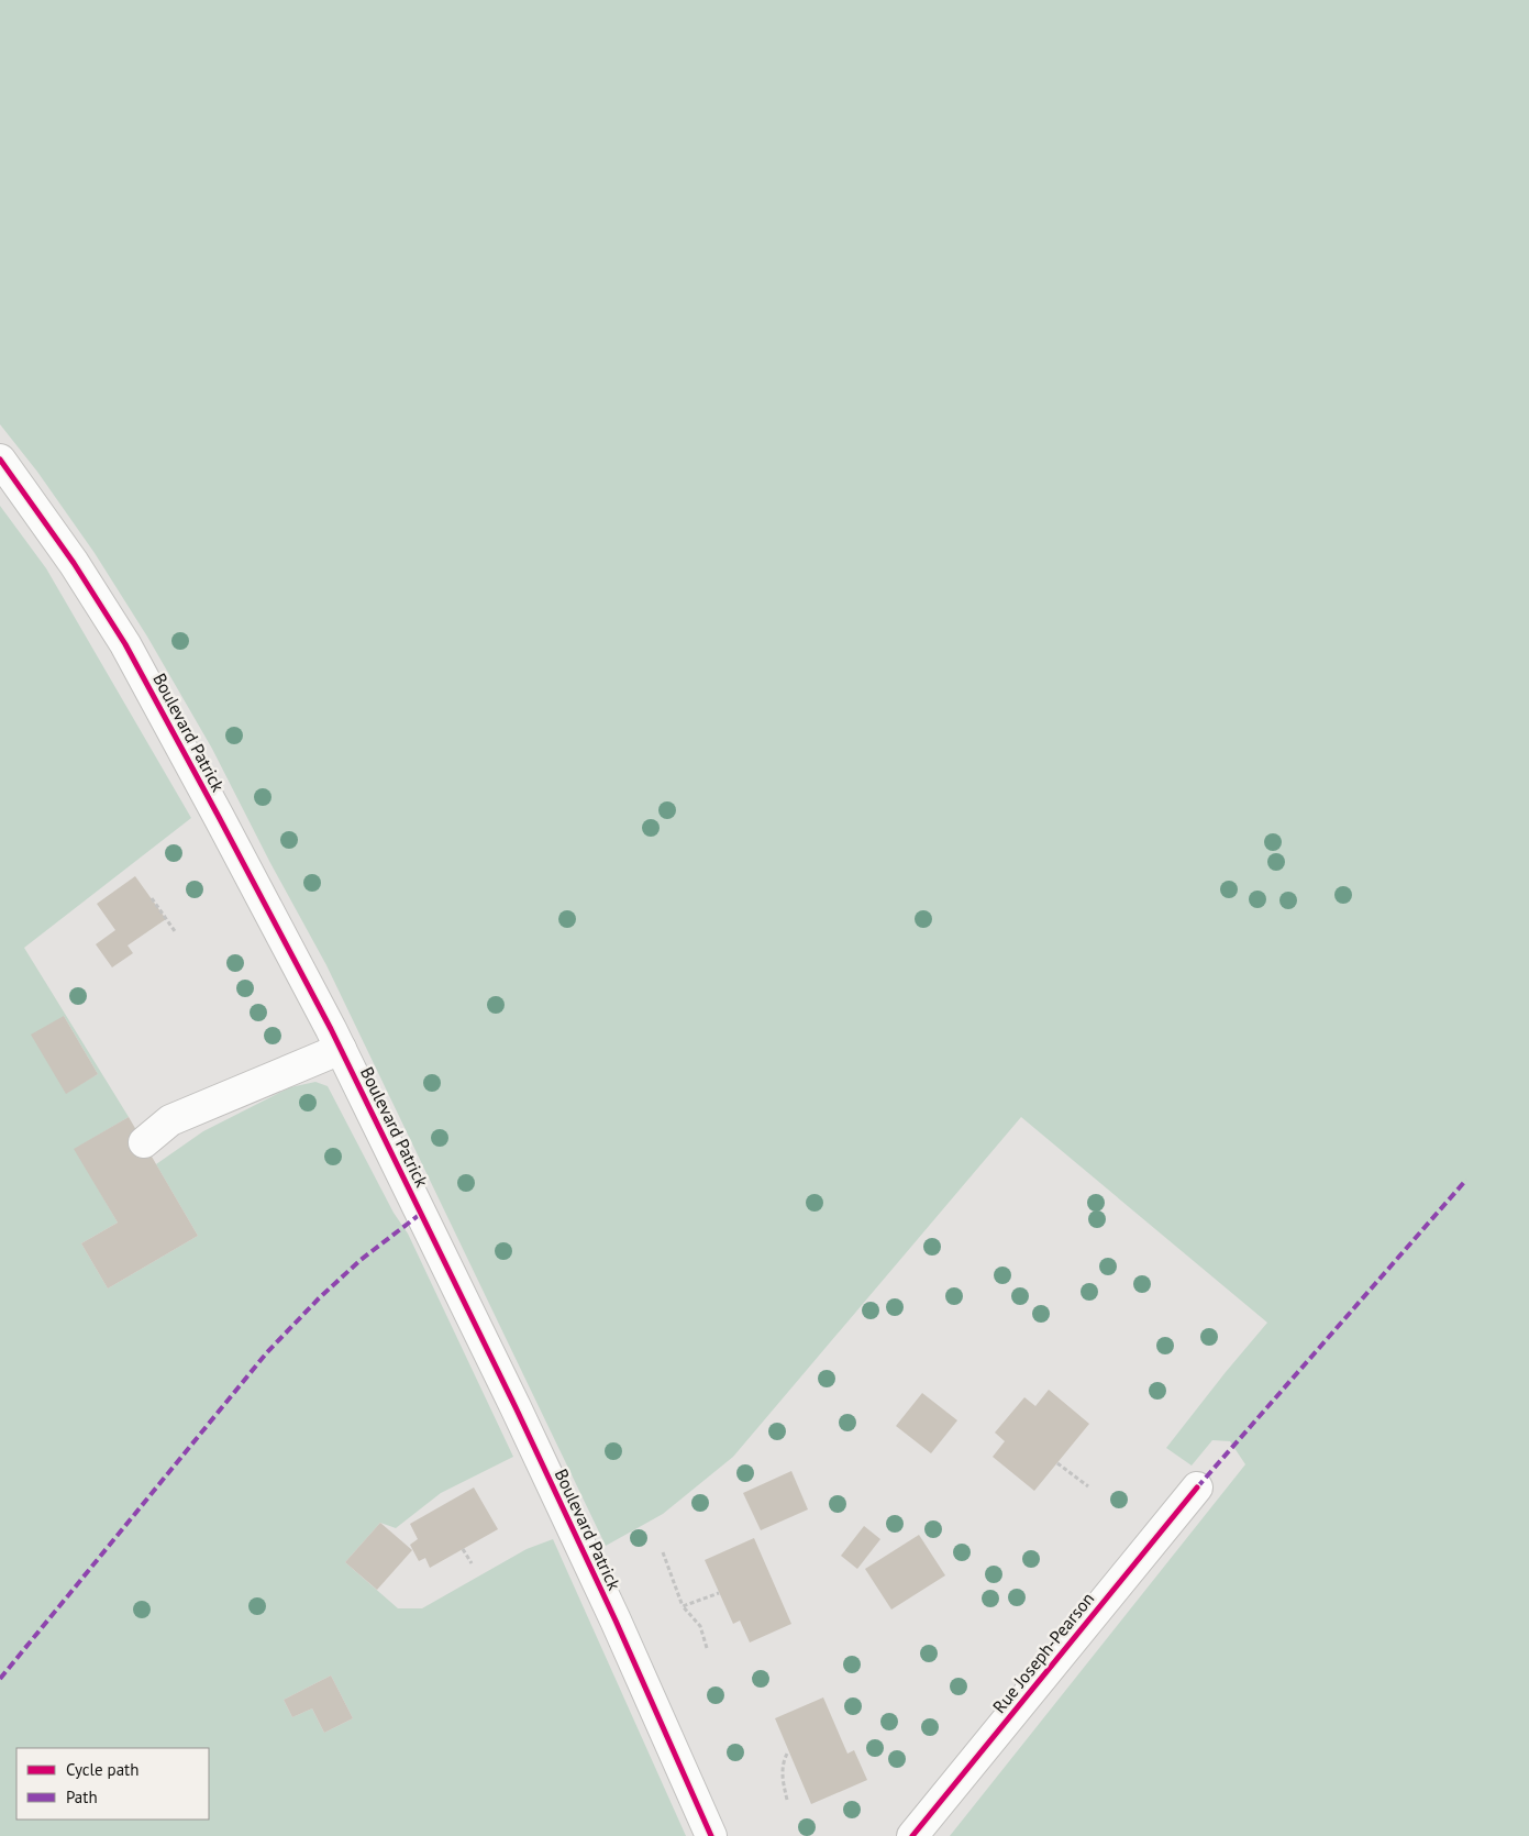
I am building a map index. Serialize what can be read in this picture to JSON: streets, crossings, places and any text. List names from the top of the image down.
{
  "streets": {
    "street": ["Boulevard Patrick", "Rue Joseph-Pearson"]
  },
  "legend": ["Cycle path", "Path"]
}
